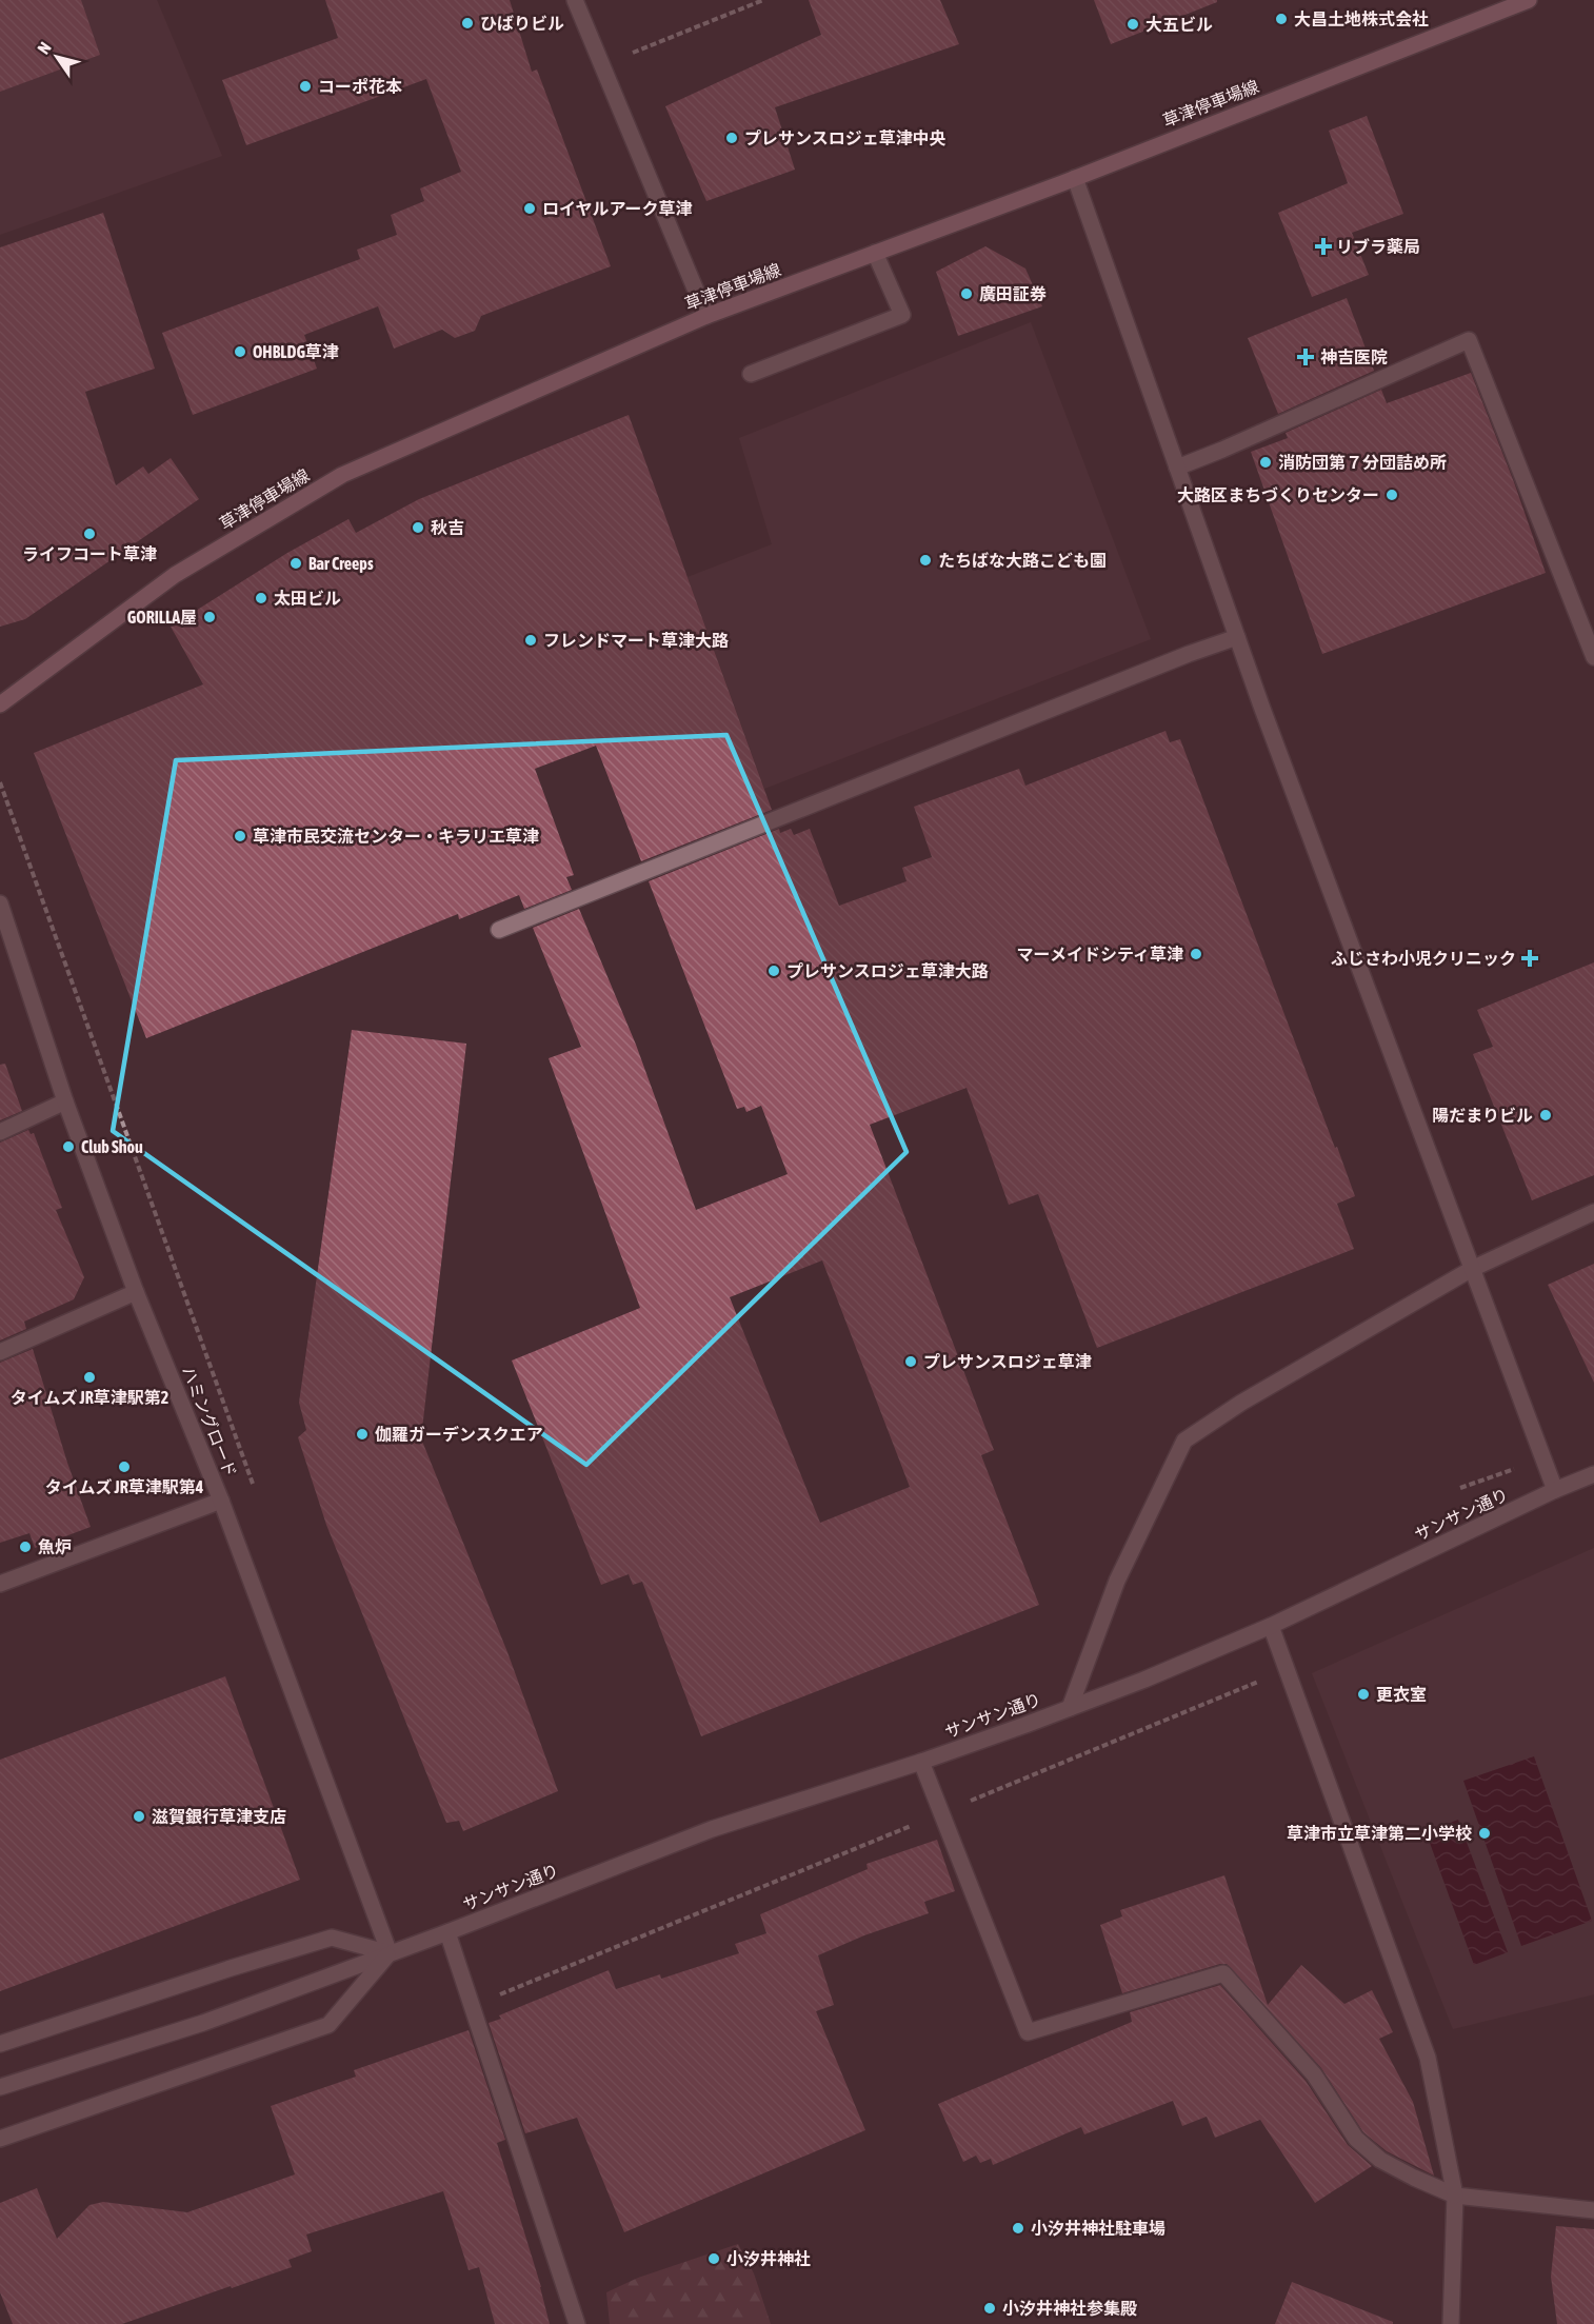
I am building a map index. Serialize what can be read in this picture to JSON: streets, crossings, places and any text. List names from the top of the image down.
{
  "streets": {
    "main road": ["草津停車場線"],
    "street": ["ハミングロード", "サンサン通り"]
  },
  "crossings": [
    ["ハミングロード", "サンサン通り"]
  ],
  "places": {
    "other": [
      "大昌土地株式会社",
      "ひばりビル",
      "大五ビル",
      "コーポ花本",
      "プレサンスロジェ草津中央",
      "ロイヤルアーク草津",
      "廣田証券",
      "OHBLDG草津",
      "消防団第７分団詰め所",
      "大路区まちづくりセンター",
      "秋吉",
      "ライフコート草津",
      "たちばな大路こども園",
      "Bar Creeps",
      "太田ビル",
      "GORILLA屋",
      "フレンドマート草津大路",
      "草津市民交流センター・キラリエ草津",
      "マーメイドシティ草津",
      "プレサンスロジェ草津大路",
      "陽だまりビル",
      "Club Shou",
      "プレサンスロジェ草津",
      "タイムズ JR草津駅第2",
      "伽羅ガーデンスクエア",
      "タイムズ JR草津駅第4",
      "魚炉",
      "更衣室",
      "滋賀銀行草津支店",
      "草津市立草津第二小学校",
      "小汐井神社駐車場",
      "小汐井神社",
      "小汐井神社参集殿"
    ],
    "health": ["リブラ薬局", "神吉医院", "ふじさわ小児クリニック"]
  },
  "north": "top left"
}
